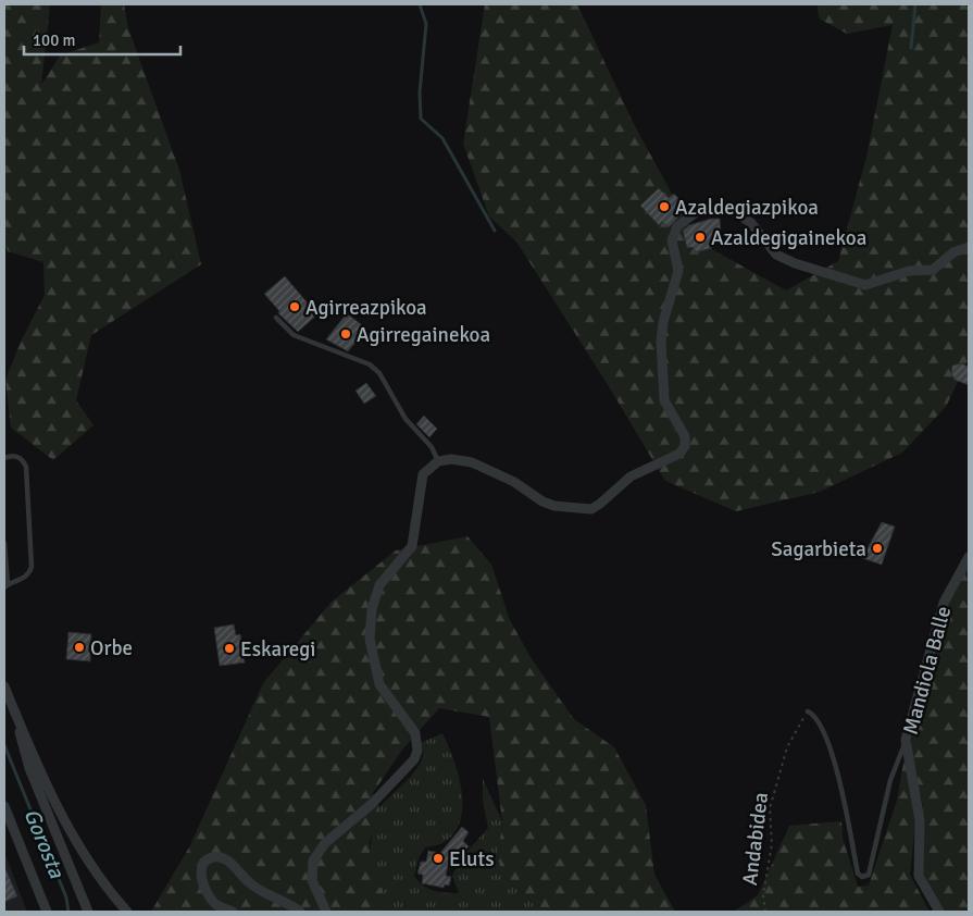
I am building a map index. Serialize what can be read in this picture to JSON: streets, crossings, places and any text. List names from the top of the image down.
{
  "streets": {
    "street": ["Mandiola Balle"],
    "path": ["Andabidea"]
  },
  "water": ["Gorosta"],
  "places": [
    "Azaldegiazpikoa",
    "Azaldegigainekoa",
    "Agirreazpikoa",
    "Agirregainekoa",
    "Sagarbieta",
    "Orbe",
    "Eskaregi",
    "Eluts"
  ],
  "scale_bar": "100 m"
}
